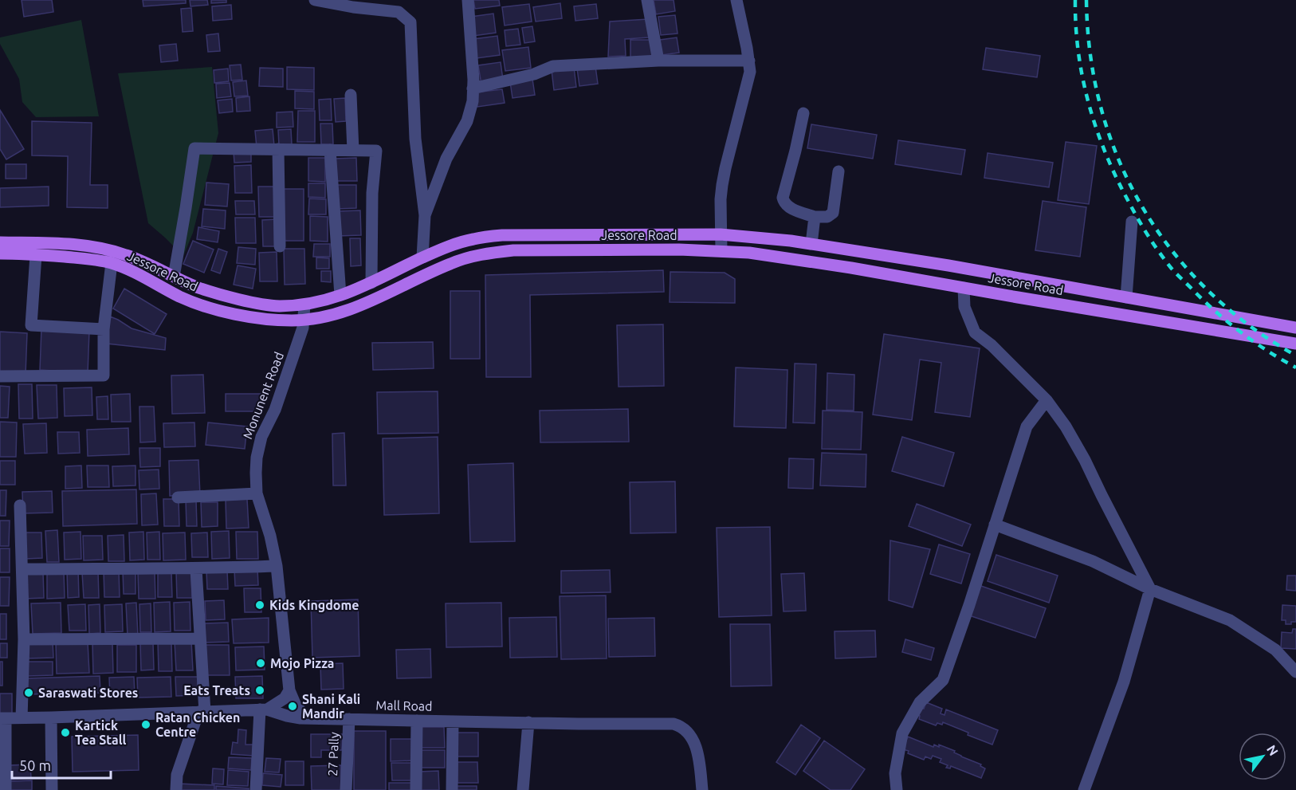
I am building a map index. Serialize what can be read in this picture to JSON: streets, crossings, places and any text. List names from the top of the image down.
{
  "streets": {
    "main road": ["Jessore Road"],
    "street": ["Monunent Road", "Mall Road", "27 Pally"]
  },
  "crossings": [
    ["Jessore Road", "Monunent Road"],
    ["Monunent Road", "Mall Road"],
    ["Mall Road", "27 Pally"]
  ],
  "places": [
    "Kids Kingdome",
    "Mojo Pizza",
    "Eats Treats",
    "Saraswati Stores",
    "Shani Kali Mandir",
    "Ratan Chicken Centre",
    "Kartick Tea Stall"
  ],
  "scale_bar": "50 m",
  "north": "top right"
}
